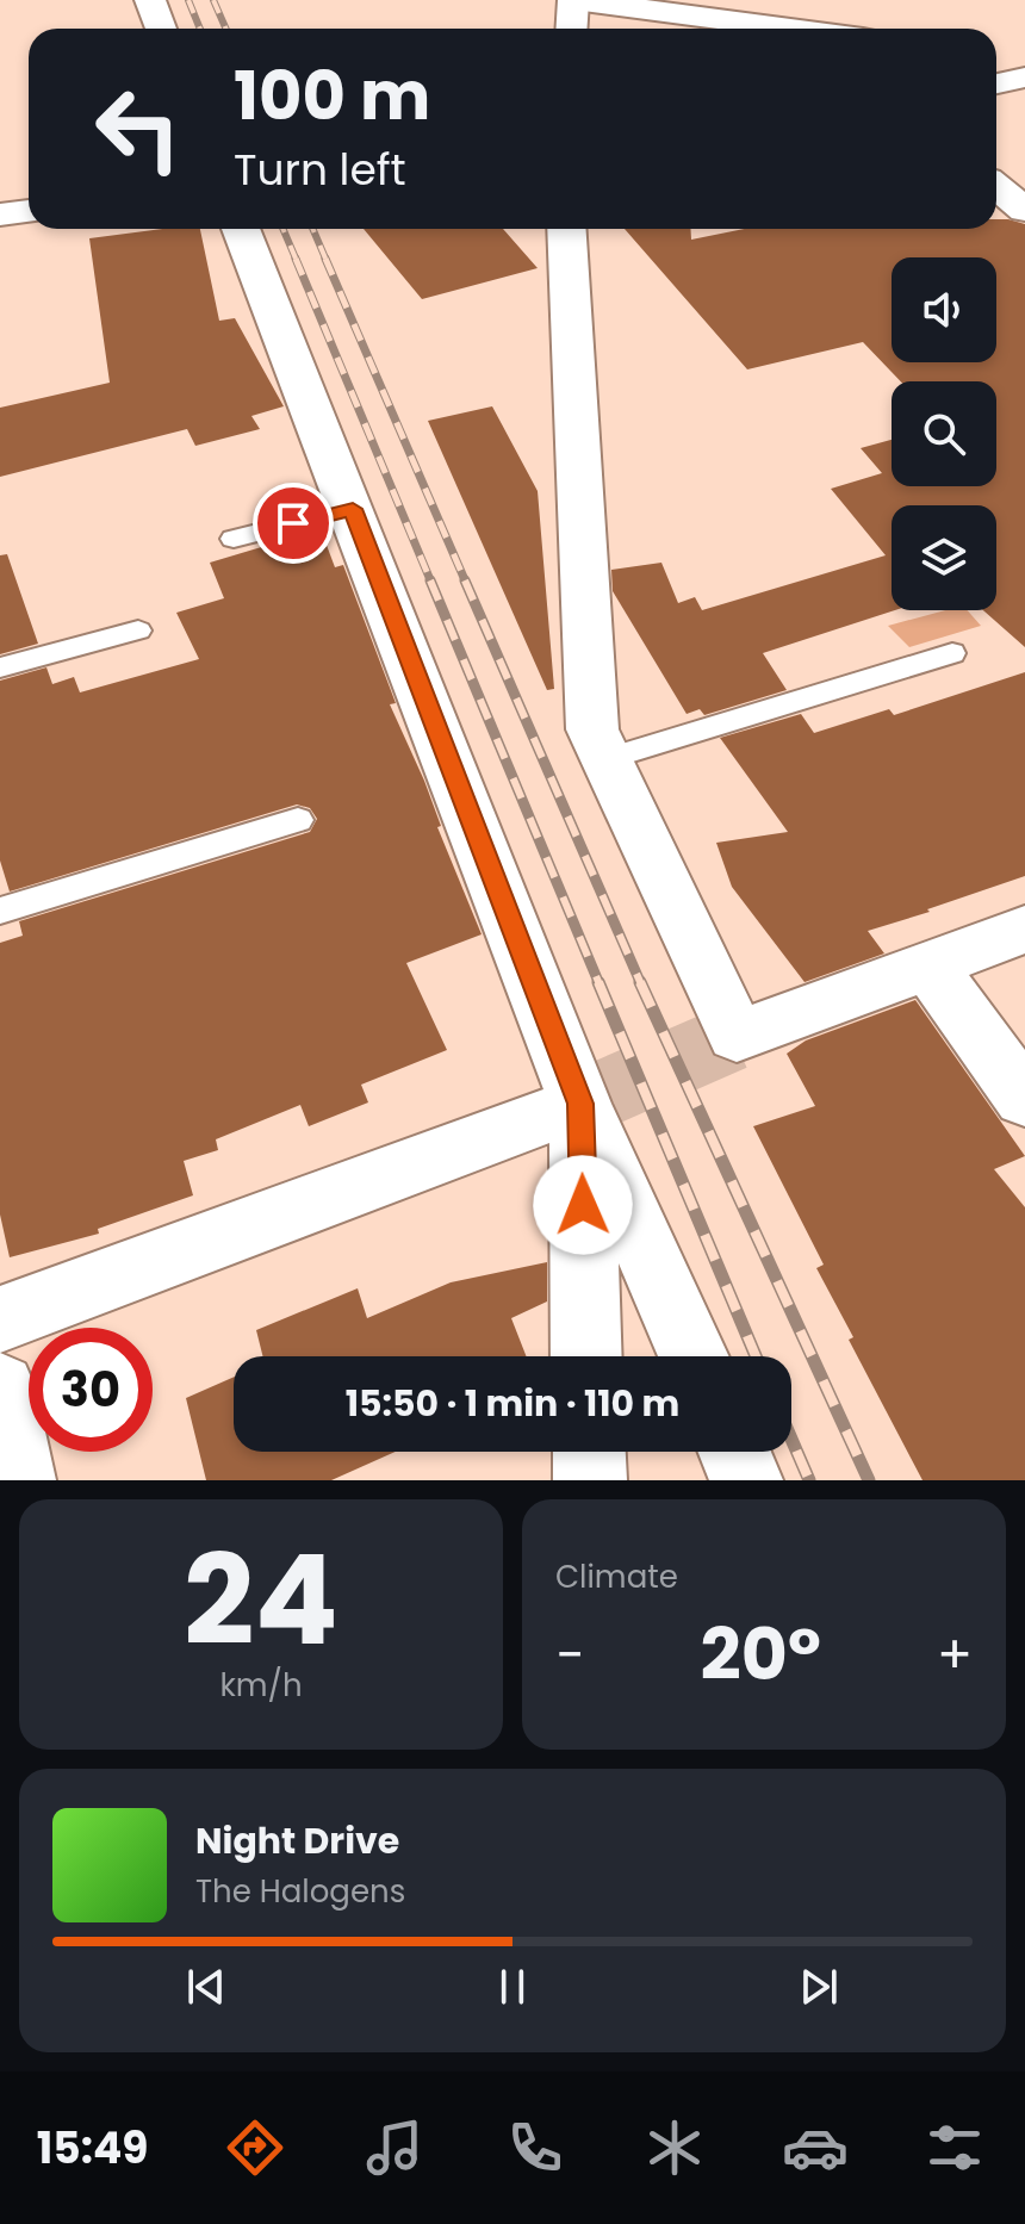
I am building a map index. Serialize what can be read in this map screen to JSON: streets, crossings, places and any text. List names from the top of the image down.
{
  "page": {
    "turn": ["100 m", "Turn left"],
    "limit": "30",
    "trip": "15:50 · 1 min · 110 m",
    "tile": [
      ["24", "km/h"],
      "Climate"
    ],
    "heat": ["−", "20°", "+"],
    "song": ["Night Drive", "The Halogens"],
    "tabs": "15:49"
  }
}
